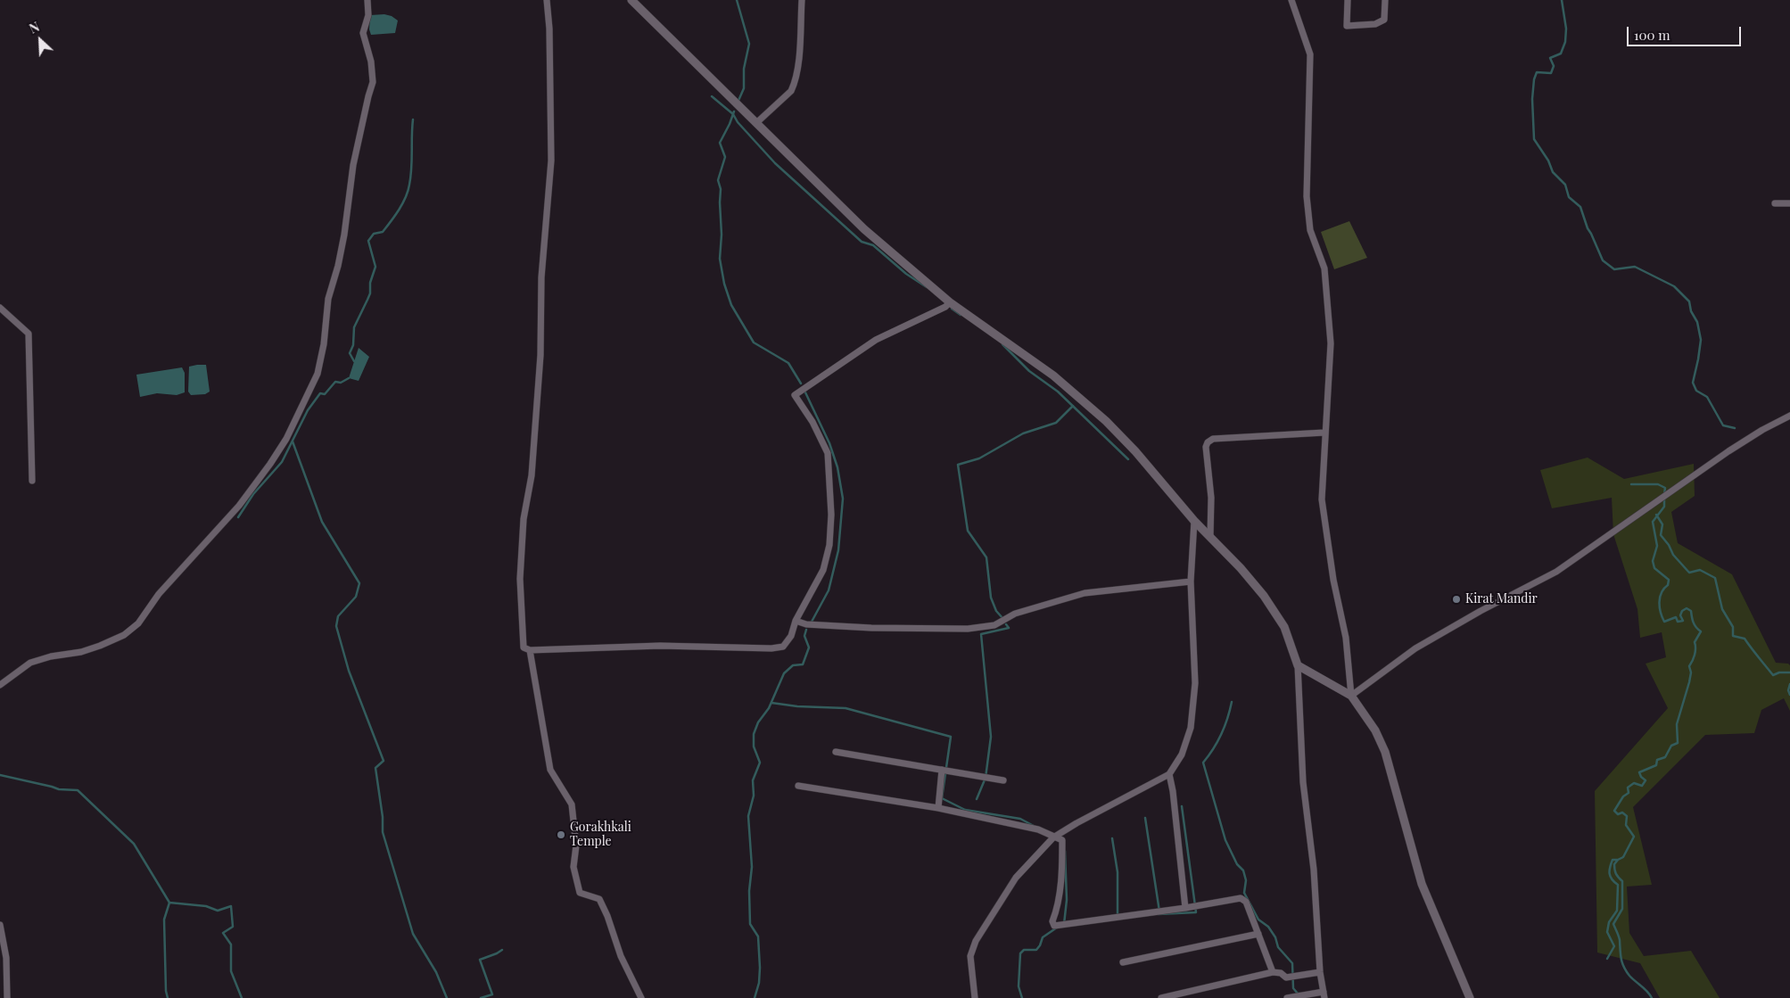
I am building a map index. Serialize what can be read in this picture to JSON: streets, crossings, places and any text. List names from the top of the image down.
{
  "places": ["Kirat Mandir", "Gorakhkali Temple"],
  "scale_bar": "100 m",
  "north": "top left"
}
